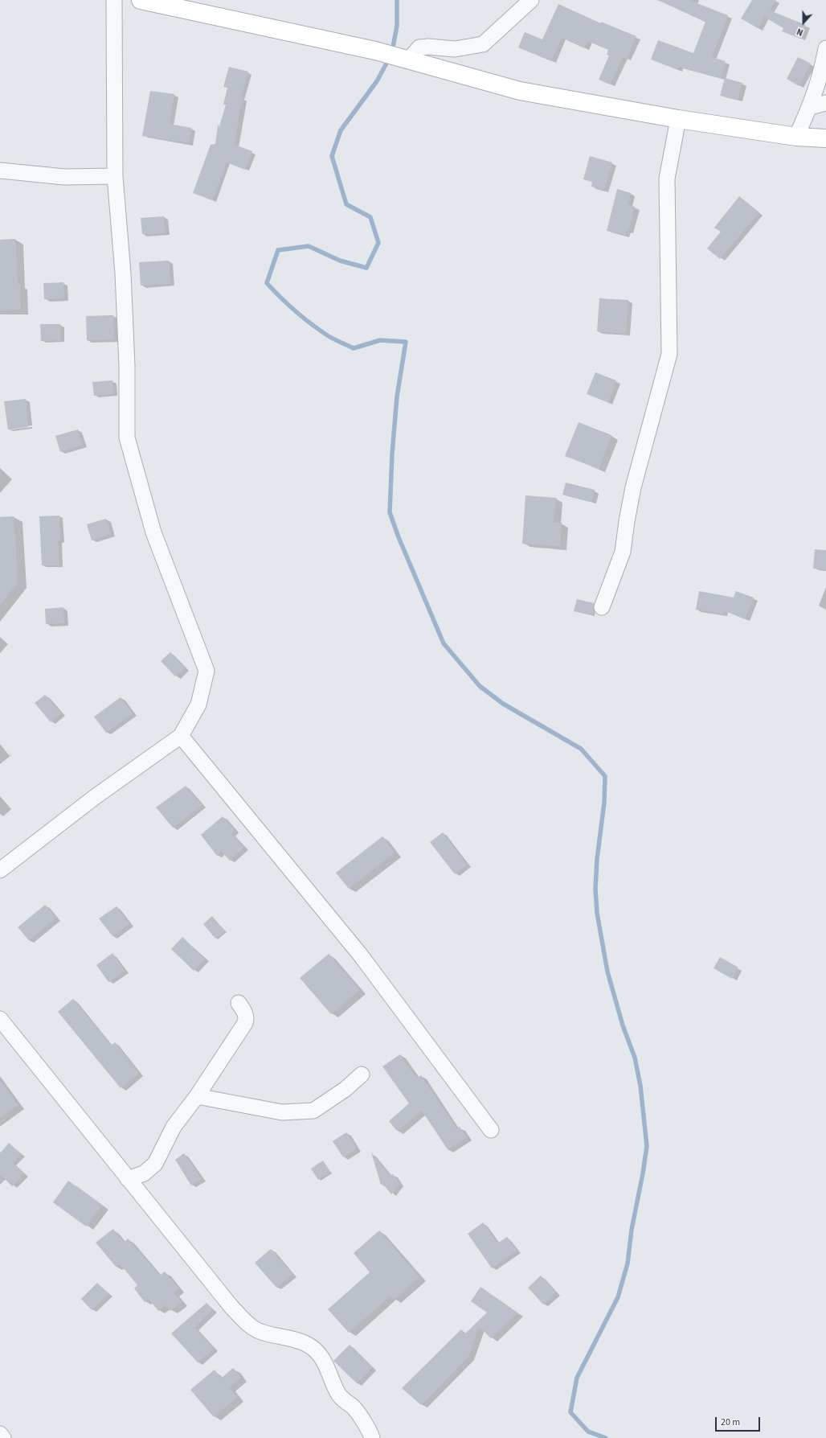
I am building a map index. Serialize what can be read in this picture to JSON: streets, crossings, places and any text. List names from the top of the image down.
{
  "scale_bar": "20 m",
  "north": "bottom"
}
